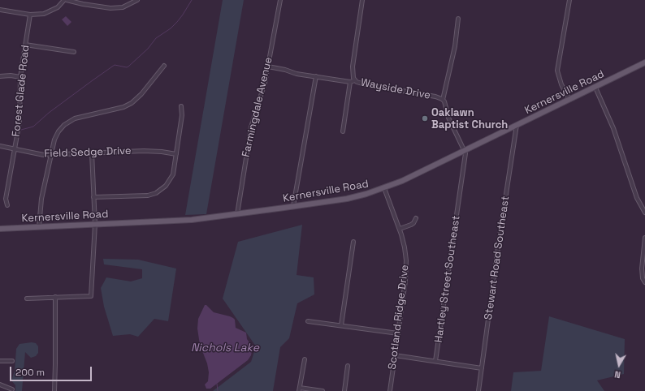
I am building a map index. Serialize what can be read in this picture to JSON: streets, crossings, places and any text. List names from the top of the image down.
{
  "streets": {
    "main road": ["Kernersville Road"],
    "street": [
      "Wayside Drive",
      "Forest Glade Road",
      "Farmingdale Avenue",
      "Field Sedge Drive",
      "Stewart Road Southeast",
      "Hartley Street Southeast",
      "Scotland Ridge Drive"
    ]
  },
  "crossings": [
    ["Wayside Drive", "Kernersville Road"],
    ["Wayside Drive", "Hartley Street Southeast"],
    ["Forest Glade Road", "Field Sedge Drive"],
    ["Kernersville Road", "Farmingdale Avenue"],
    ["Kernersville Road", "Stewart Road Southeast"],
    ["Kernersville Road", "Hartley Street Southeast"],
    ["Kernersville Road", "Scotland Ridge Drive"]
  ],
  "water": ["Nichols Lake"],
  "places": ["Oaklawn Baptist Church"],
  "scale_bar": "200 m",
  "north": "bottom"
}
